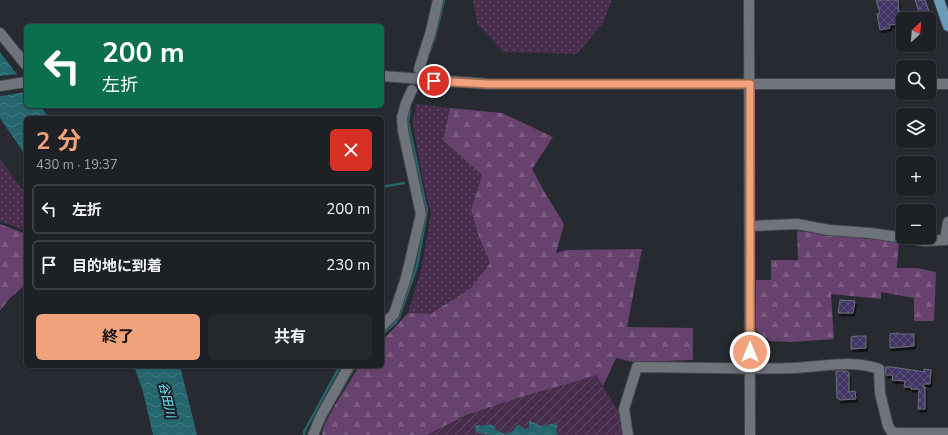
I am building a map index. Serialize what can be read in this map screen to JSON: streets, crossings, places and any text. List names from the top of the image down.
{
  "water": ["谷田川"],
  "north": "top right",
  "page": {
    "map_buttons": ["+", "−"],
    "turn": ["200 m", "左折"],
    "heading": ["2 分", "430 m · 19:37"],
    "list": [
      {
        "name": "左折",
        "value": "200 m"
      },
      {
        "name": "目的地に到着",
        "value": "230 m"
      }
    ],
    "buttons": ["終了", "共有"]
  }
}
